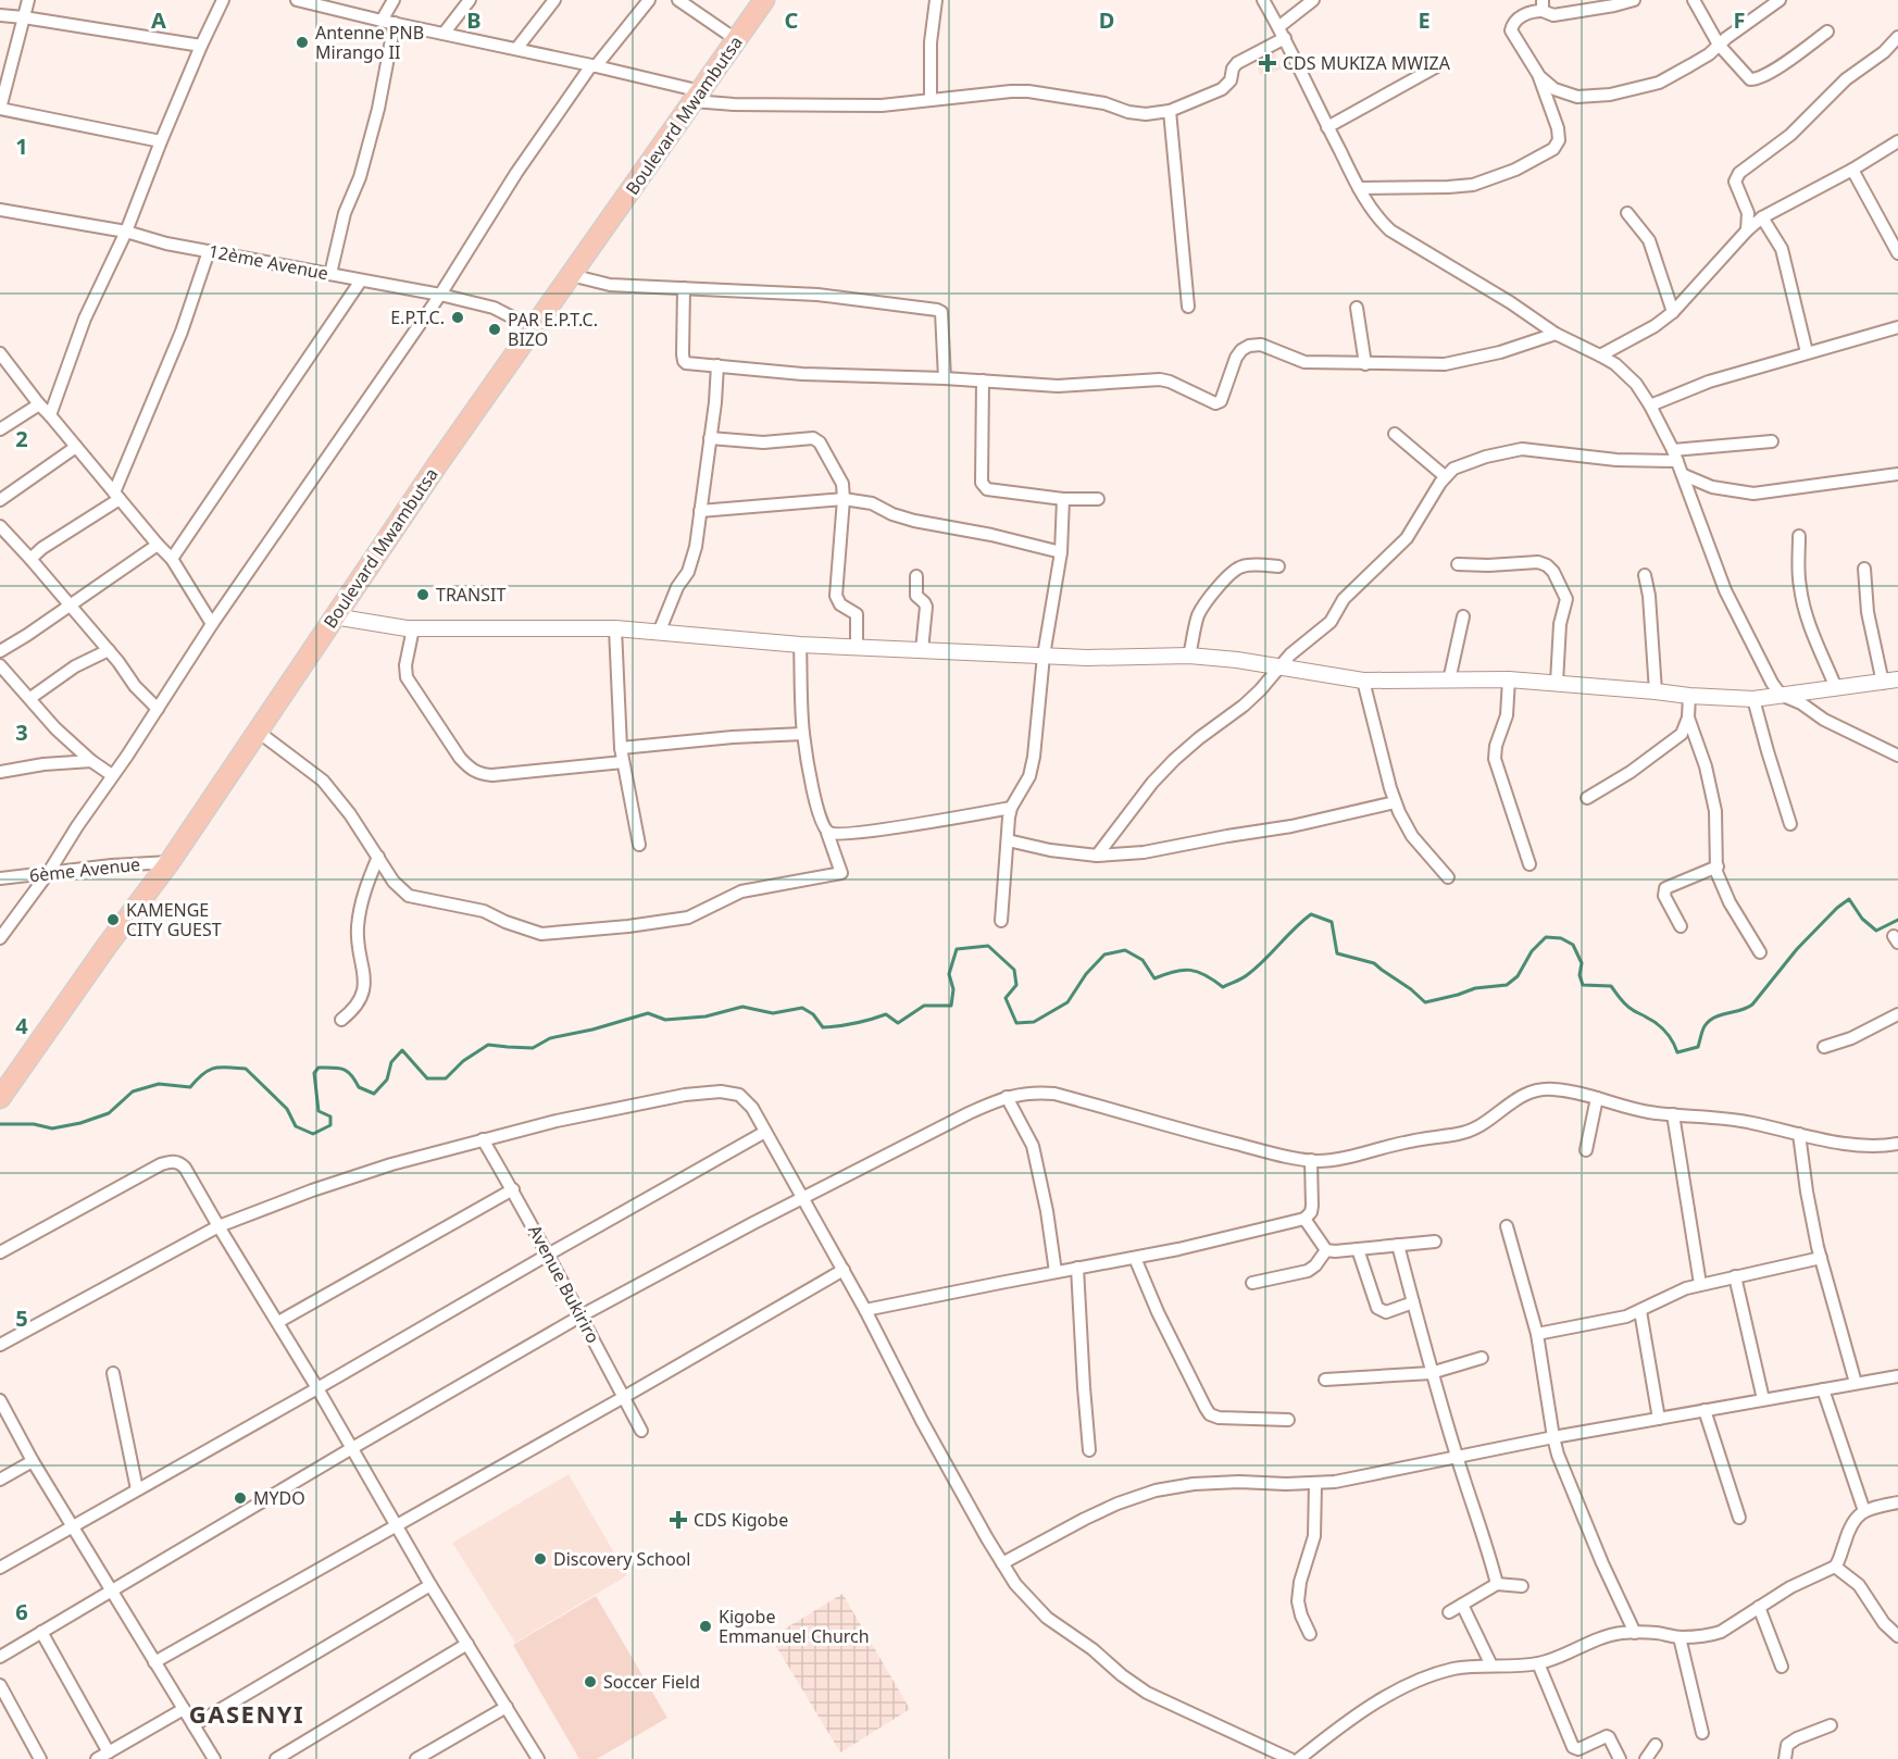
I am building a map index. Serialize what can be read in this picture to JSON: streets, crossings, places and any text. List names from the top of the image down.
{
  "streets": {
    "highway": ["Boulevard Mwambutsa"],
    "street": ["12ème Avenue", "6ème Avenue", "Avenue Bukiriro"]
  },
  "crossings": [
    ["Boulevard Mwambutsa", "12ème Avenue"],
    ["Boulevard Mwambutsa", "6ème Avenue"]
  ],
  "districts": ["GASENYI"],
  "places": {
    "other": [
      "Antenne PNB Mirango II",
      "E.P.T.C.",
      "PAR E.P.T.C. BIZO",
      "TRANSIT",
      "KAMENGE CITY GUEST",
      "MYDO",
      "Discovery School",
      "Kigobe Emmanuel Church",
      "Soccer Field"
    ],
    "health": ["CDS MUKIZA MWIZA", "CDS Kigobe"]
  },
  "grid": {
    "columns": [
      "A",
      "B",
      "C",
      "D",
      "E",
      "F"
    ],
    "rows": [
      "1",
      "2",
      "3",
      "4",
      "5",
      "6"
    ]
  }
}
